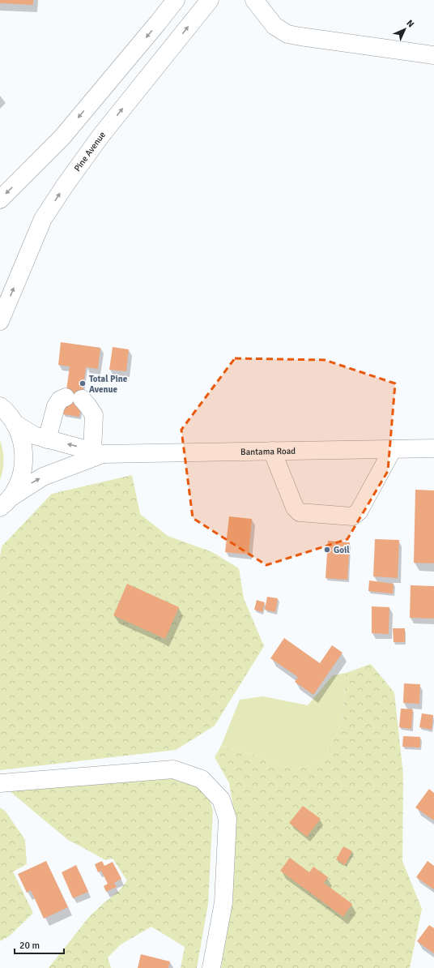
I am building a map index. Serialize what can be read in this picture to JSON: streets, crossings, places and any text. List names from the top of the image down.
{
  "streets": {
    "main road": ["Pine Avenue", "Bantama Road"]
  },
  "places": ["Total Pine Avenue", "Goil"],
  "scale_bar": "20 m",
  "north": "top right"
}
